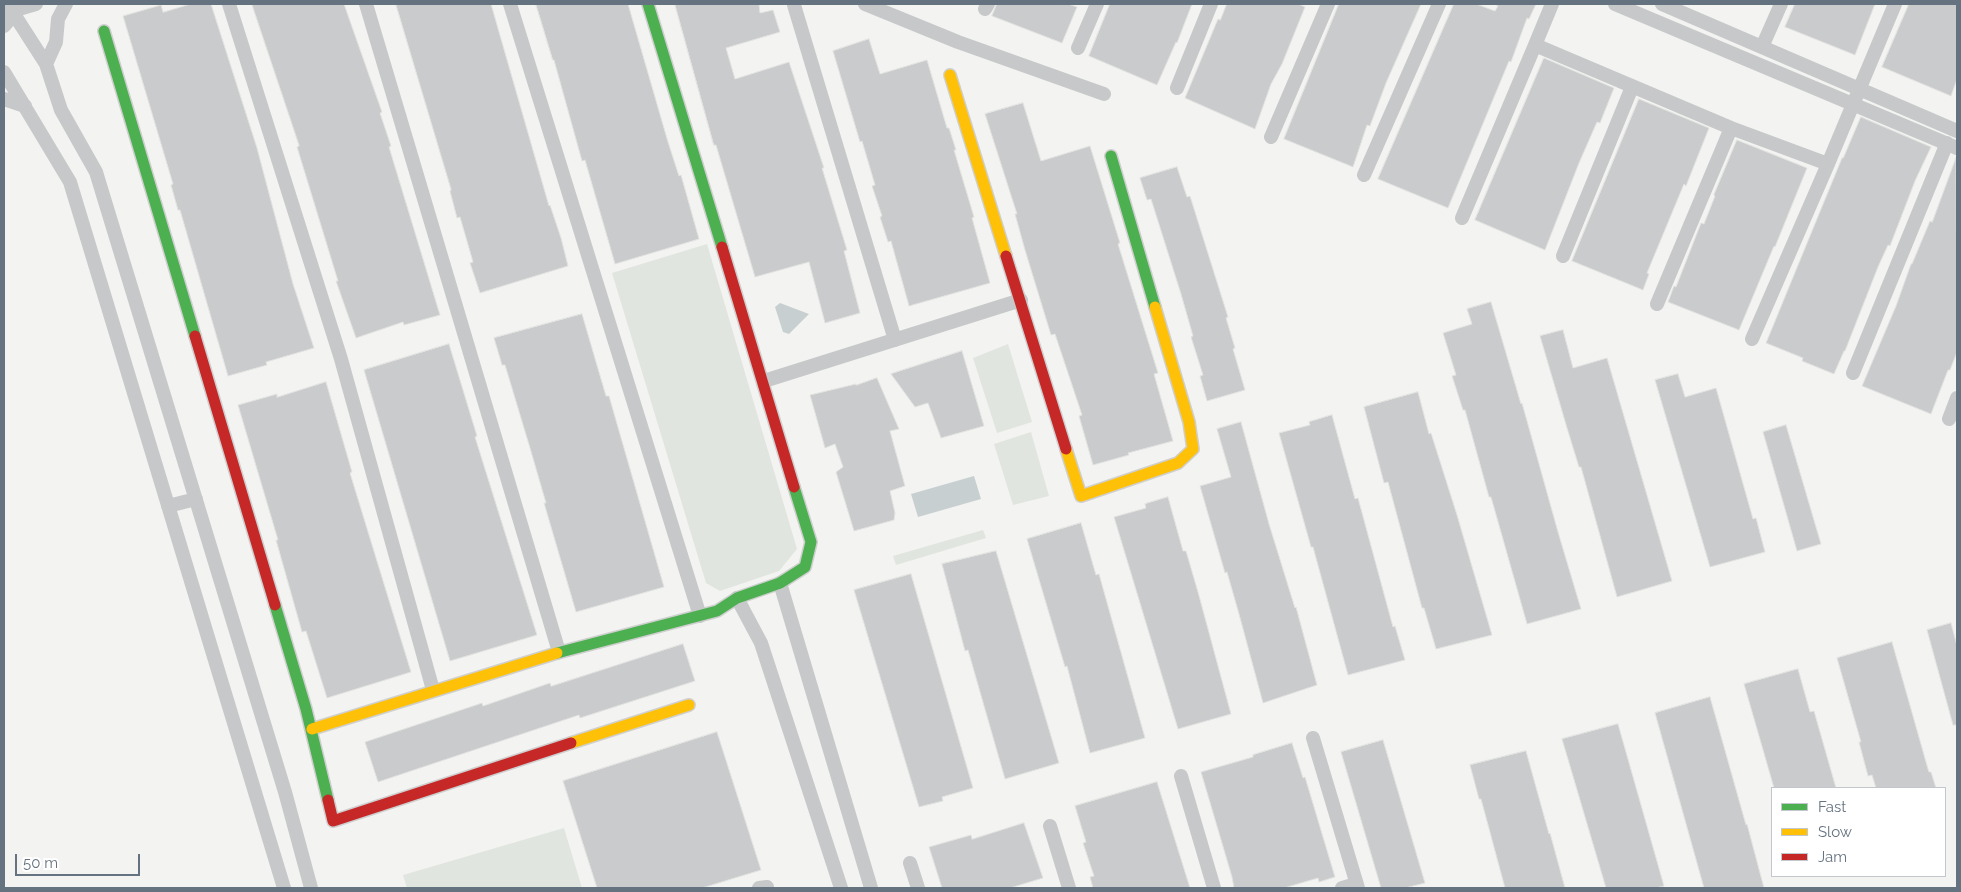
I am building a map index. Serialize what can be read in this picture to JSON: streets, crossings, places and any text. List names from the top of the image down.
{
  "legend": ["Fast", "Slow", "Jam"],
  "scale_bar": "50 m"
}
